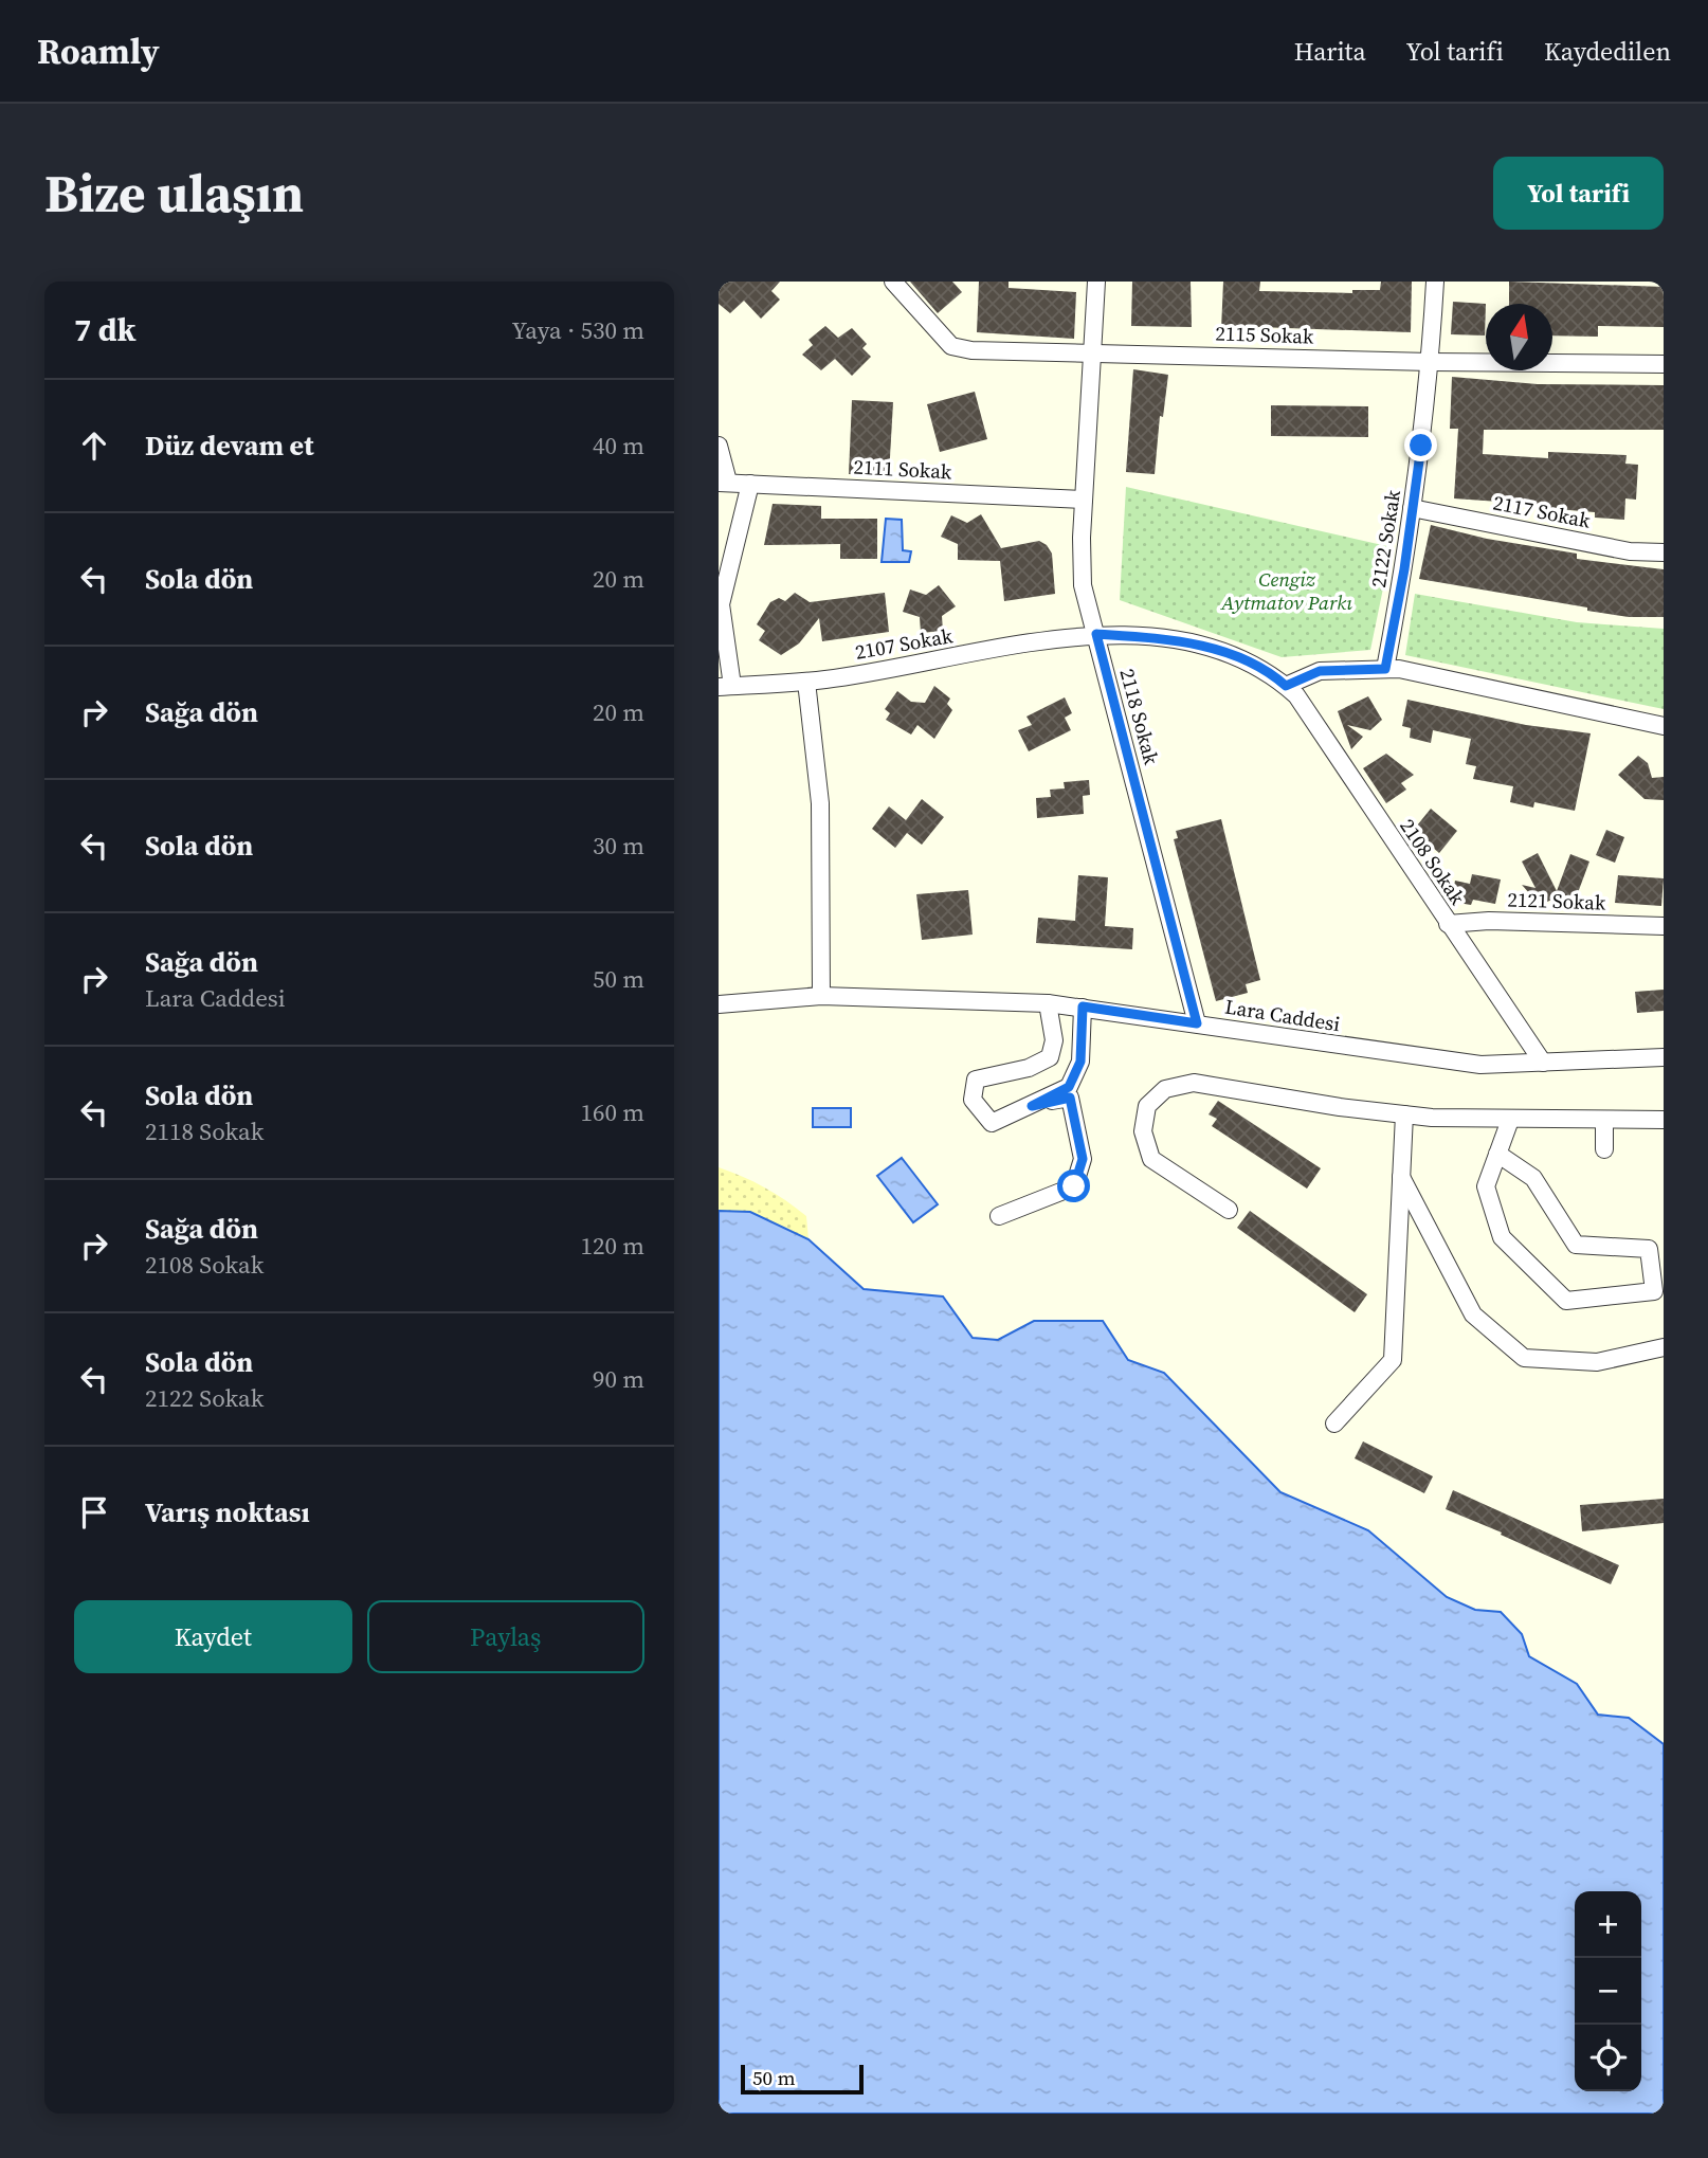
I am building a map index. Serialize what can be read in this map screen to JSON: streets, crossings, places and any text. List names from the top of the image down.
{
  "streets": {
    "street": [
      "2115 Sokak",
      "2111 Sokak",
      "2117 Sokak",
      "2122 Sokak",
      "2107 Sokak",
      "2118 Sokak",
      "2108 Sokak",
      "2121 Sokak",
      "Lara Caddesi"
    ]
  },
  "crossings": [
    ["2115 Sokak", "2122 Sokak"],
    ["2115 Sokak", "2118 Sokak"],
    ["2111 Sokak", "2118 Sokak"],
    ["2117 Sokak", "2122 Sokak"],
    ["2107 Sokak", "2118 Sokak"],
    ["2107 Sokak", "2108 Sokak"],
    ["2118 Sokak", "2108 Sokak"],
    ["2118 Sokak", "Lara Caddesi"],
    ["2108 Sokak", "2121 Sokak"],
    ["2108 Sokak", "Lara Caddesi"]
  ],
  "parks": ["Cengiz Aytmatov Parkı"],
  "scale_bar": "50 m",
  "north": "top",
  "page": {
    "header": "Roamly",
    "nav": ["Harita", "Yol tarifi", "Kaydedilen"],
    "buttons": [
      "Yol tarifi",
      ["Kaydet", "Paylaş"]
    ],
    "title": "Bize ulaşın",
    "heading": ["7 dk", "Yaya · 530 m"],
    "list": [
      ["Düz devam et", "40 m"],
      ["Sola dön", "20 m"],
      ["Sağa dön", "20 m"],
      ["Sola dön", "30 m"],
      ["Sağa dön", "Lara Caddesi", "50 m"],
      ["Sola dön", "2118 Sokak", "160 m"],
      ["Sağa dön", "2108 Sokak", "120 m"],
      ["Sola dön", "2122 Sokak", "90 m"],
      "Varış noktası"
    ],
    "map_buttons": ["+", "−"],
    "scale": "50 m"
  }
}
